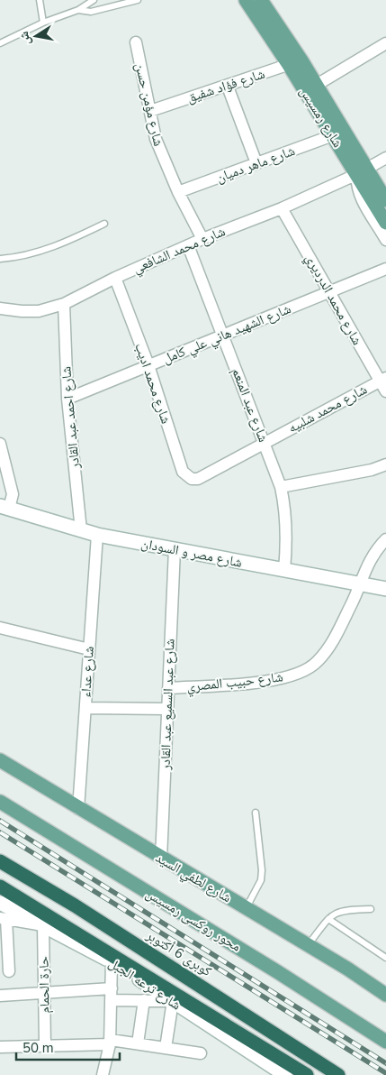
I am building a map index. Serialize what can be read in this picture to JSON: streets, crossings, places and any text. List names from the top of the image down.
{
  "streets": {
    "highway": ["كوبرى 6 أكتوبر"],
    "main road": [
      "شارع رمسيس",
      "شارع مصر و السودان",
      "شارع لطفي السيد",
      "محور روكسى رمسيس",
      "شارع ترعه الجبل"
    ],
    "street": [
      "شارع فؤاد شفيق",
      "شارع مؤمن حسن",
      "شارع ماهر دميان",
      "شارع محمد الشافعي",
      "شارع محمد الدرديري",
      "شارع الشهيد هاني علي كامل",
      "شارع محمد اديب",
      "شارع عبد المنعم",
      "شارع محمد شلبيه",
      "شارع احمد عبد القادر",
      "شارع عداء",
      "شارع حبيب المصري",
      "شارع عبد السميع عبد القادر",
      "حارة الحمام"
    ]
  },
  "crossings": [
    ["شارع فؤاد شفيق", "شارع مؤمن حسن"],
    ["شارع فؤاد شفيق", "شارع رمسيس"],
    ["شارع مؤمن حسن", "شارع ماهر دميان"],
    ["شارع مؤمن حسن", "شارع محمد الشافعي"],
    ["شارع رمسيس", "شارع ماهر دميان"],
    ["شارع رمسيس", "شارع محمد الشافعي"],
    ["شارع محمد الشافعي", "شارع محمد الدرديري"],
    ["شارع محمد الشافعي", "شارع محمد اديب"],
    ["شارع محمد الشافعي", "شارع عبد المنعم"],
    ["شارع محمد الشافعي", "شارع احمد عبد القادر"],
    ["شارع محمد الدرديري", "شارع الشهيد هاني علي كامل"],
    ["شارع محمد الدرديري", "شارع محمد شلبيه"],
    ["شارع الشهيد هاني علي كامل", "شارع محمد اديب"],
    ["شارع الشهيد هاني علي كامل", "شارع عبد المنعم"],
    ["شارع الشهيد هاني علي كامل", "شارع احمد عبد القادر"],
    ["شارع محمد اديب", "شارع محمد شلبيه"],
    ["شارع عبد المنعم", "شارع محمد شلبيه"],
    ["شارع عبد المنعم", "شارع مصر و السودان"],
    ["شارع احمد عبد القادر", "شارع مصر و السودان"],
    ["شارع مصر و السودان", "شارع عداء"],
    ["شارع مصر و السودان", "شارع حبيب المصري"],
    ["شارع مصر و السودان", "شارع عبد السميع عبد القادر"],
    ["شارع عداء", "شارع لطفي السيد"],
    ["شارع حبيب المصري", "شارع عبد السميع عبد القادر"],
    ["شارع عبد السميع عبد القادر", "شارع لطفي السيد"],
    ["شارع ترعه الجبل", "حارة الحمام"]
  ],
  "scale_bar": "50 m",
  "north": "left"
}
